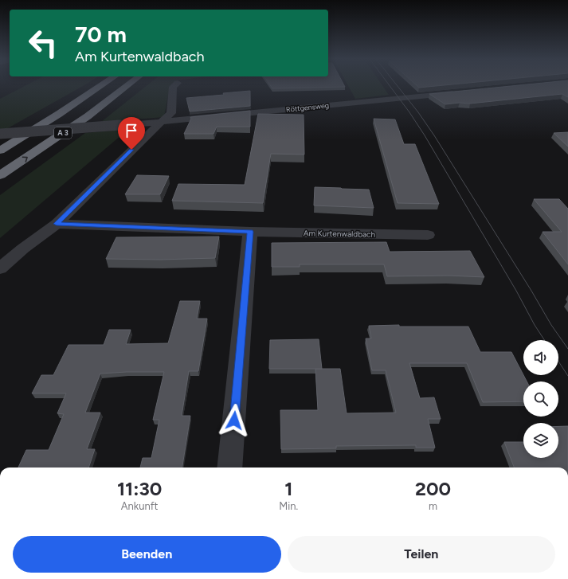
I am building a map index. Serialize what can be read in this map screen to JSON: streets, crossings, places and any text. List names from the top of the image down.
{
  "streets": {
    "highway": ["A 3"],
    "street": ["Röttgensweg", "Am Kurtenwaldbach"]
  },
  "page": {
    "turn": ["70 m", "Am Kurtenwaldbach"],
    "eta": [
      "11:30",
      "Ankunft",
      "1",
      "Min.",
      "200",
      "m"
    ],
    "buttons": ["Beenden", "Teilen"]
  }
}
